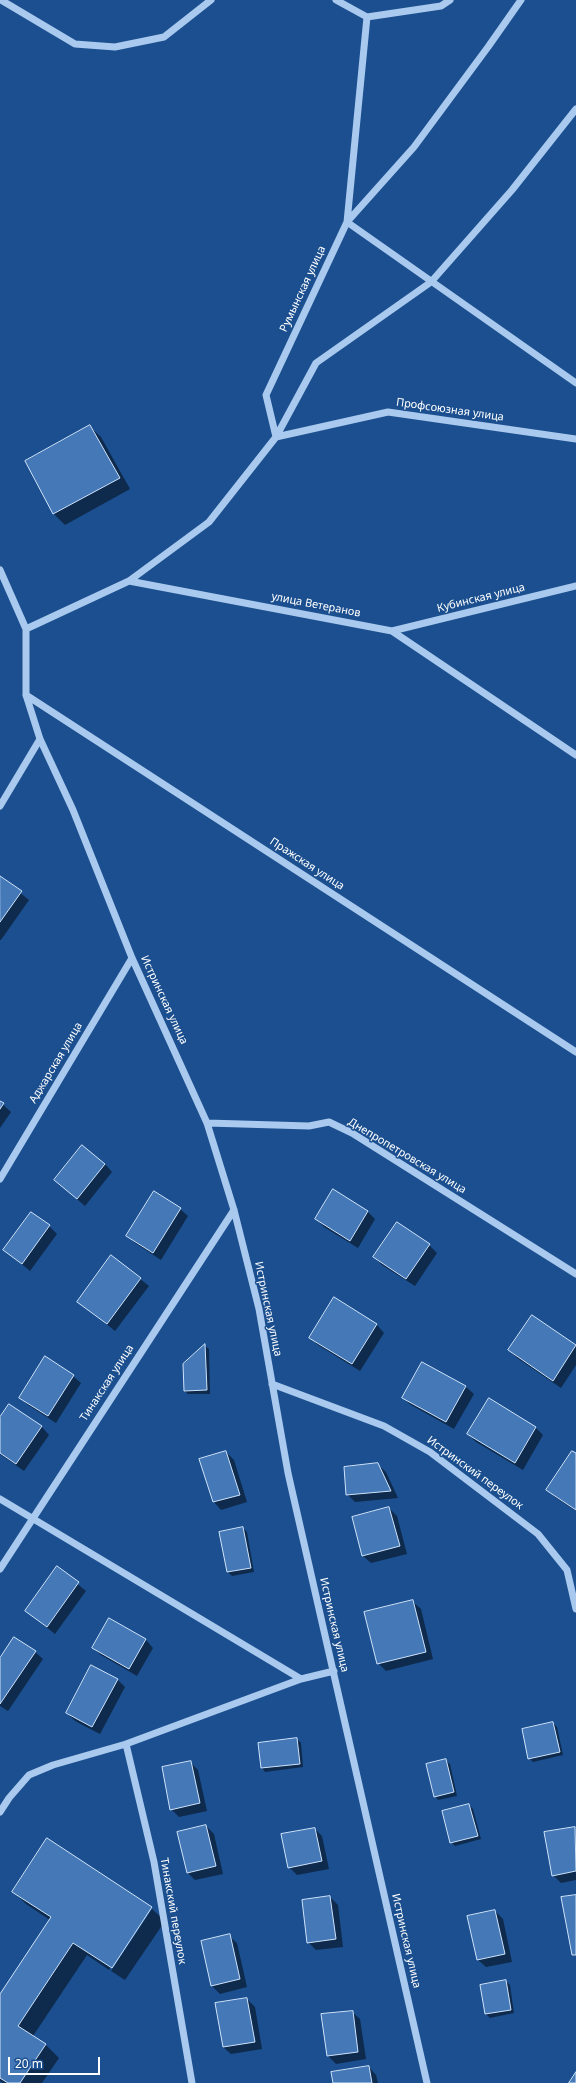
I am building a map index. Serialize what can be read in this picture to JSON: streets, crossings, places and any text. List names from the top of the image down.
{
  "streets": {
    "street": [
      "Румынская улица",
      "Профсоюзная улица",
      "Кубинская улица",
      "улица Ветеранов",
      "Пражская улица",
      "Истринская улица",
      "Аджарская улица",
      "Днепропетровская улица",
      "Тинакская улица",
      "Истринский переулок",
      "Тинакский переулок"
    ]
  },
  "crossings": [
    ["Румынская улица", "Профсоюзная улица"],
    ["Кубинская улица", "улица Ветеранов"],
    ["Пражская улица", "Истринская улица"],
    ["Истринская улица", "Аджарская улица"],
    ["Истринская улица", "Днепропетровская улица"],
    ["Истринская улица", "Тинакская улица"],
    ["Истринская улица", "Истринский переулок"]
  ],
  "scale_bar": "20 m"
}
